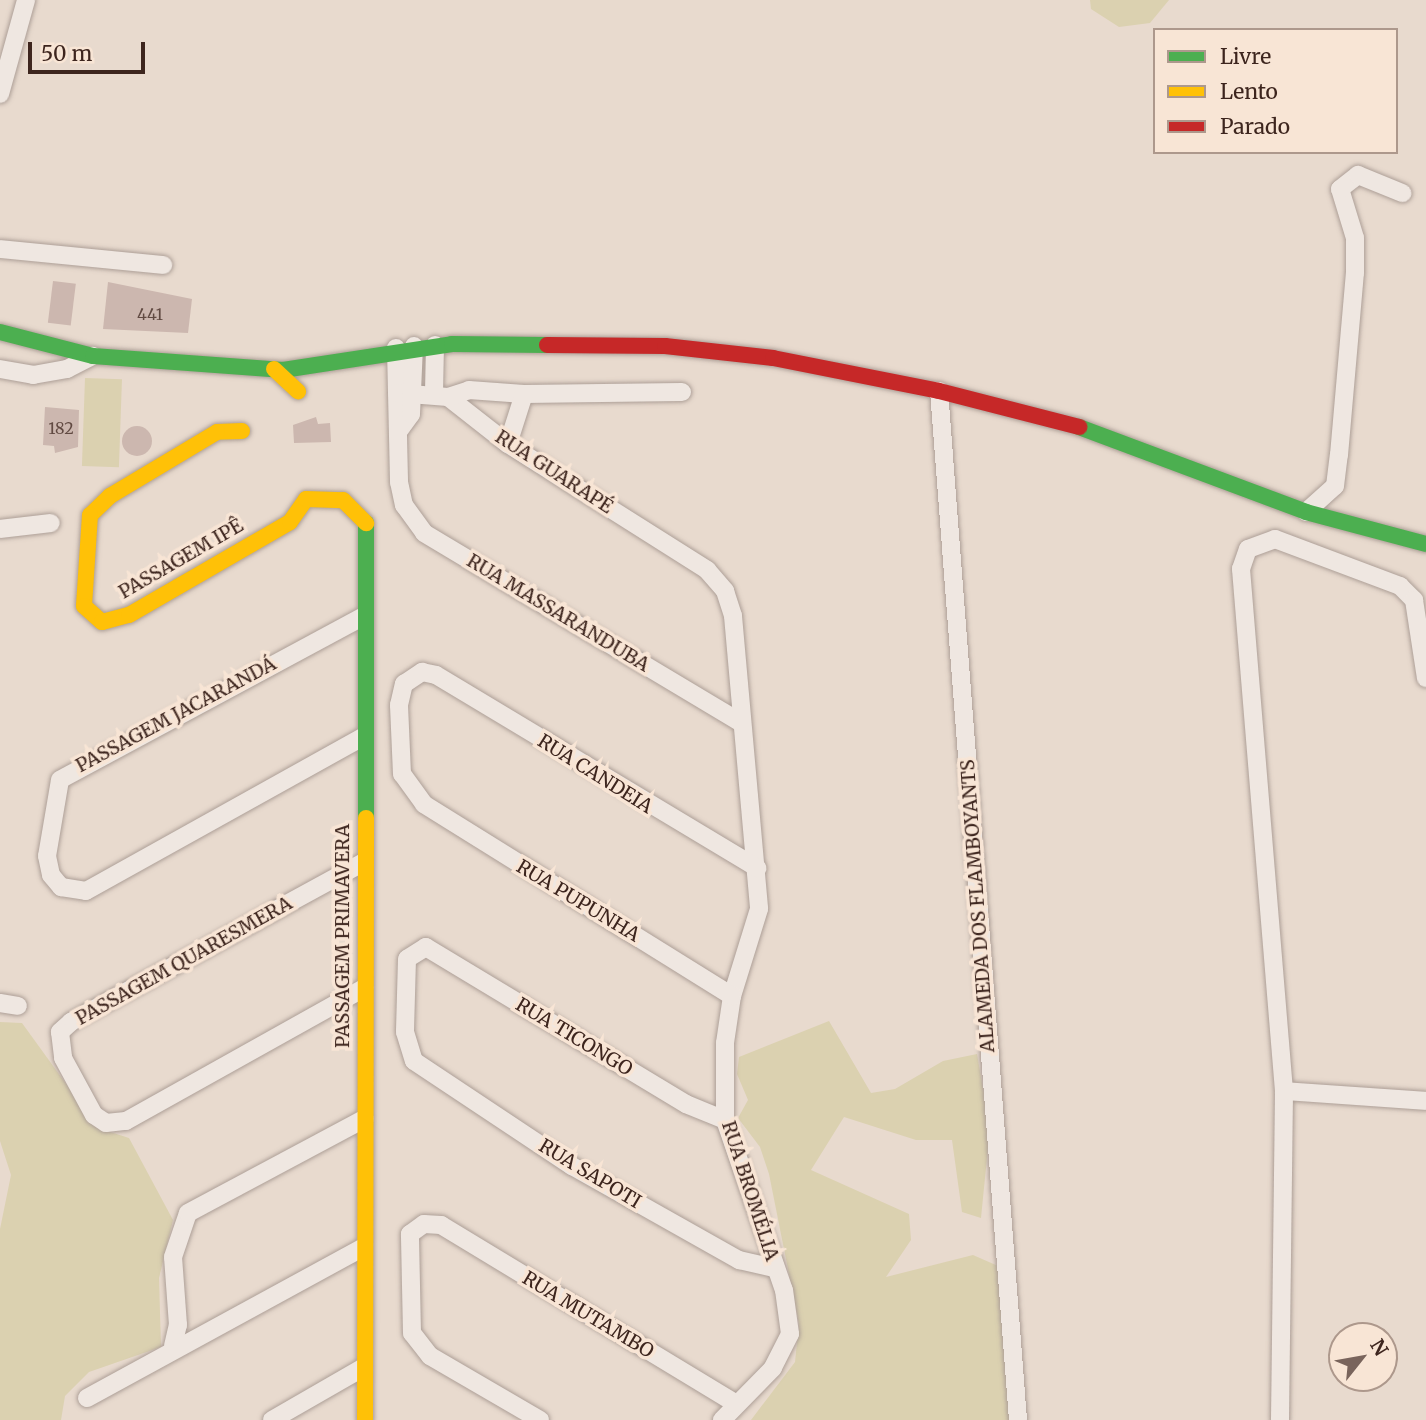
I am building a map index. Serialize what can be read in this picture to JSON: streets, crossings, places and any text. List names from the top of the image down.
{
  "streets": {
    "main road": ["PASSAGEM IPÊ", "PASSAGEM PRIMAVERA"],
    "street": [
      "RUA GUARAPÉ",
      "RUA MASSARANDUBA",
      "PASSAGEM JACARANDÁ",
      "RUA CANDEIA",
      "RUA PUPUNHA",
      "ALAMEDA DOS FLAMBOYANTS",
      "PASSAGEM QUARESMERA",
      "RUA TICONGO",
      "RUA SAPOTI",
      "RUA BROMÉLIA",
      "RUA MUTAMBO"
    ]
  },
  "crossings": [
    ["RUA GUARAPÉ", "RUA BROMÉLIA"],
    ["PASSAGEM IPÊ", "PASSAGEM PRIMAVERA"],
    ["RUA MASSARANDUBA", "RUA BROMÉLIA"],
    ["PASSAGEM JACARANDÁ", "PASSAGEM PRIMAVERA"],
    ["RUA CANDEIA", "RUA PUPUNHA"],
    ["RUA CANDEIA", "RUA BROMÉLIA"],
    ["RUA PUPUNHA", "RUA BROMÉLIA"],
    ["PASSAGEM PRIMAVERA", "PASSAGEM QUARESMERA"],
    ["RUA TICONGO", "RUA SAPOTI"],
    ["RUA TICONGO", "RUA BROMÉLIA"],
    ["RUA SAPOTI", "RUA BROMÉLIA"],
    ["RUA BROMÉLIA", "RUA MUTAMBO"]
  ],
  "house_numbers": ["441", "182"],
  "legend": ["Livre", "Lento", "Parado"],
  "scale_bar": "50 m",
  "north": "top right"
}
